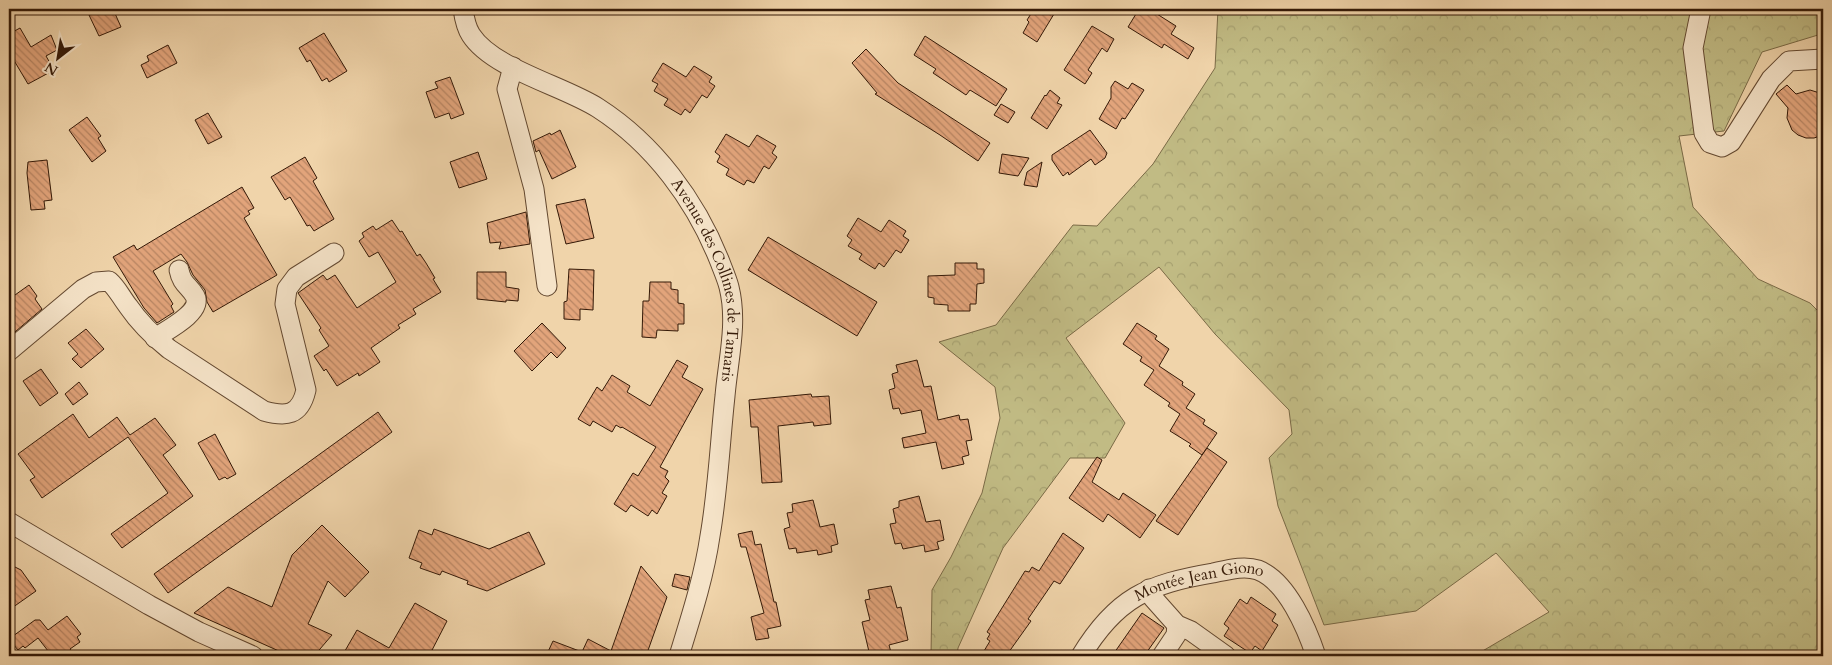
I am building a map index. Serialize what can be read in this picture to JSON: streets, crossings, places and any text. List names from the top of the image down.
{
  "streets": {
    "street": ["Avenue des Collines de Tamaris", "Montée Jean Giono"]
  },
  "north": "bottom left"
}
